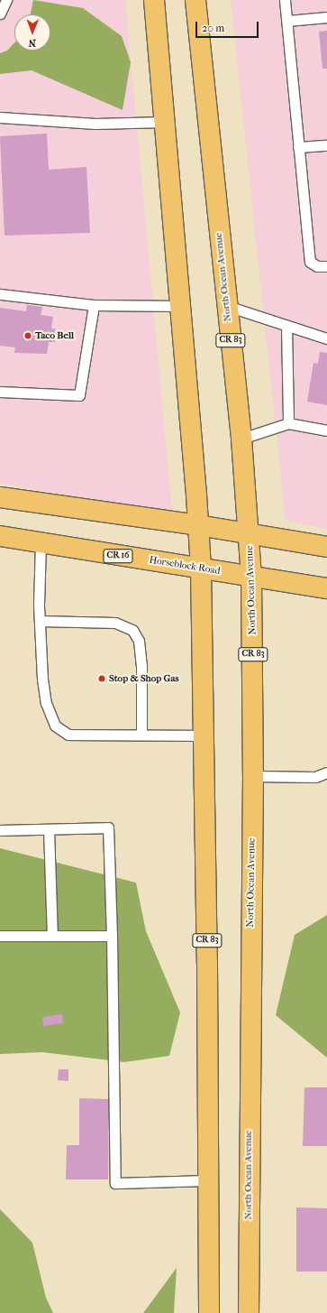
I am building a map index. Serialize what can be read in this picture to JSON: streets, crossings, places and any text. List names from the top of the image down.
{
  "streets": {
    "main road": [
      "North Ocean Avenue",
      "CR 83",
      "CR 16",
      "Horseblock Road"
    ]
  },
  "crossings": [
    ["North Ocean Avenue", "Horseblock Road"],
    ["CR 83", "Horseblock Road"]
  ],
  "places": ["Taco Bell", "Stop & Shop Gas"],
  "scale_bar": "20 m",
  "north": "bottom"
}
